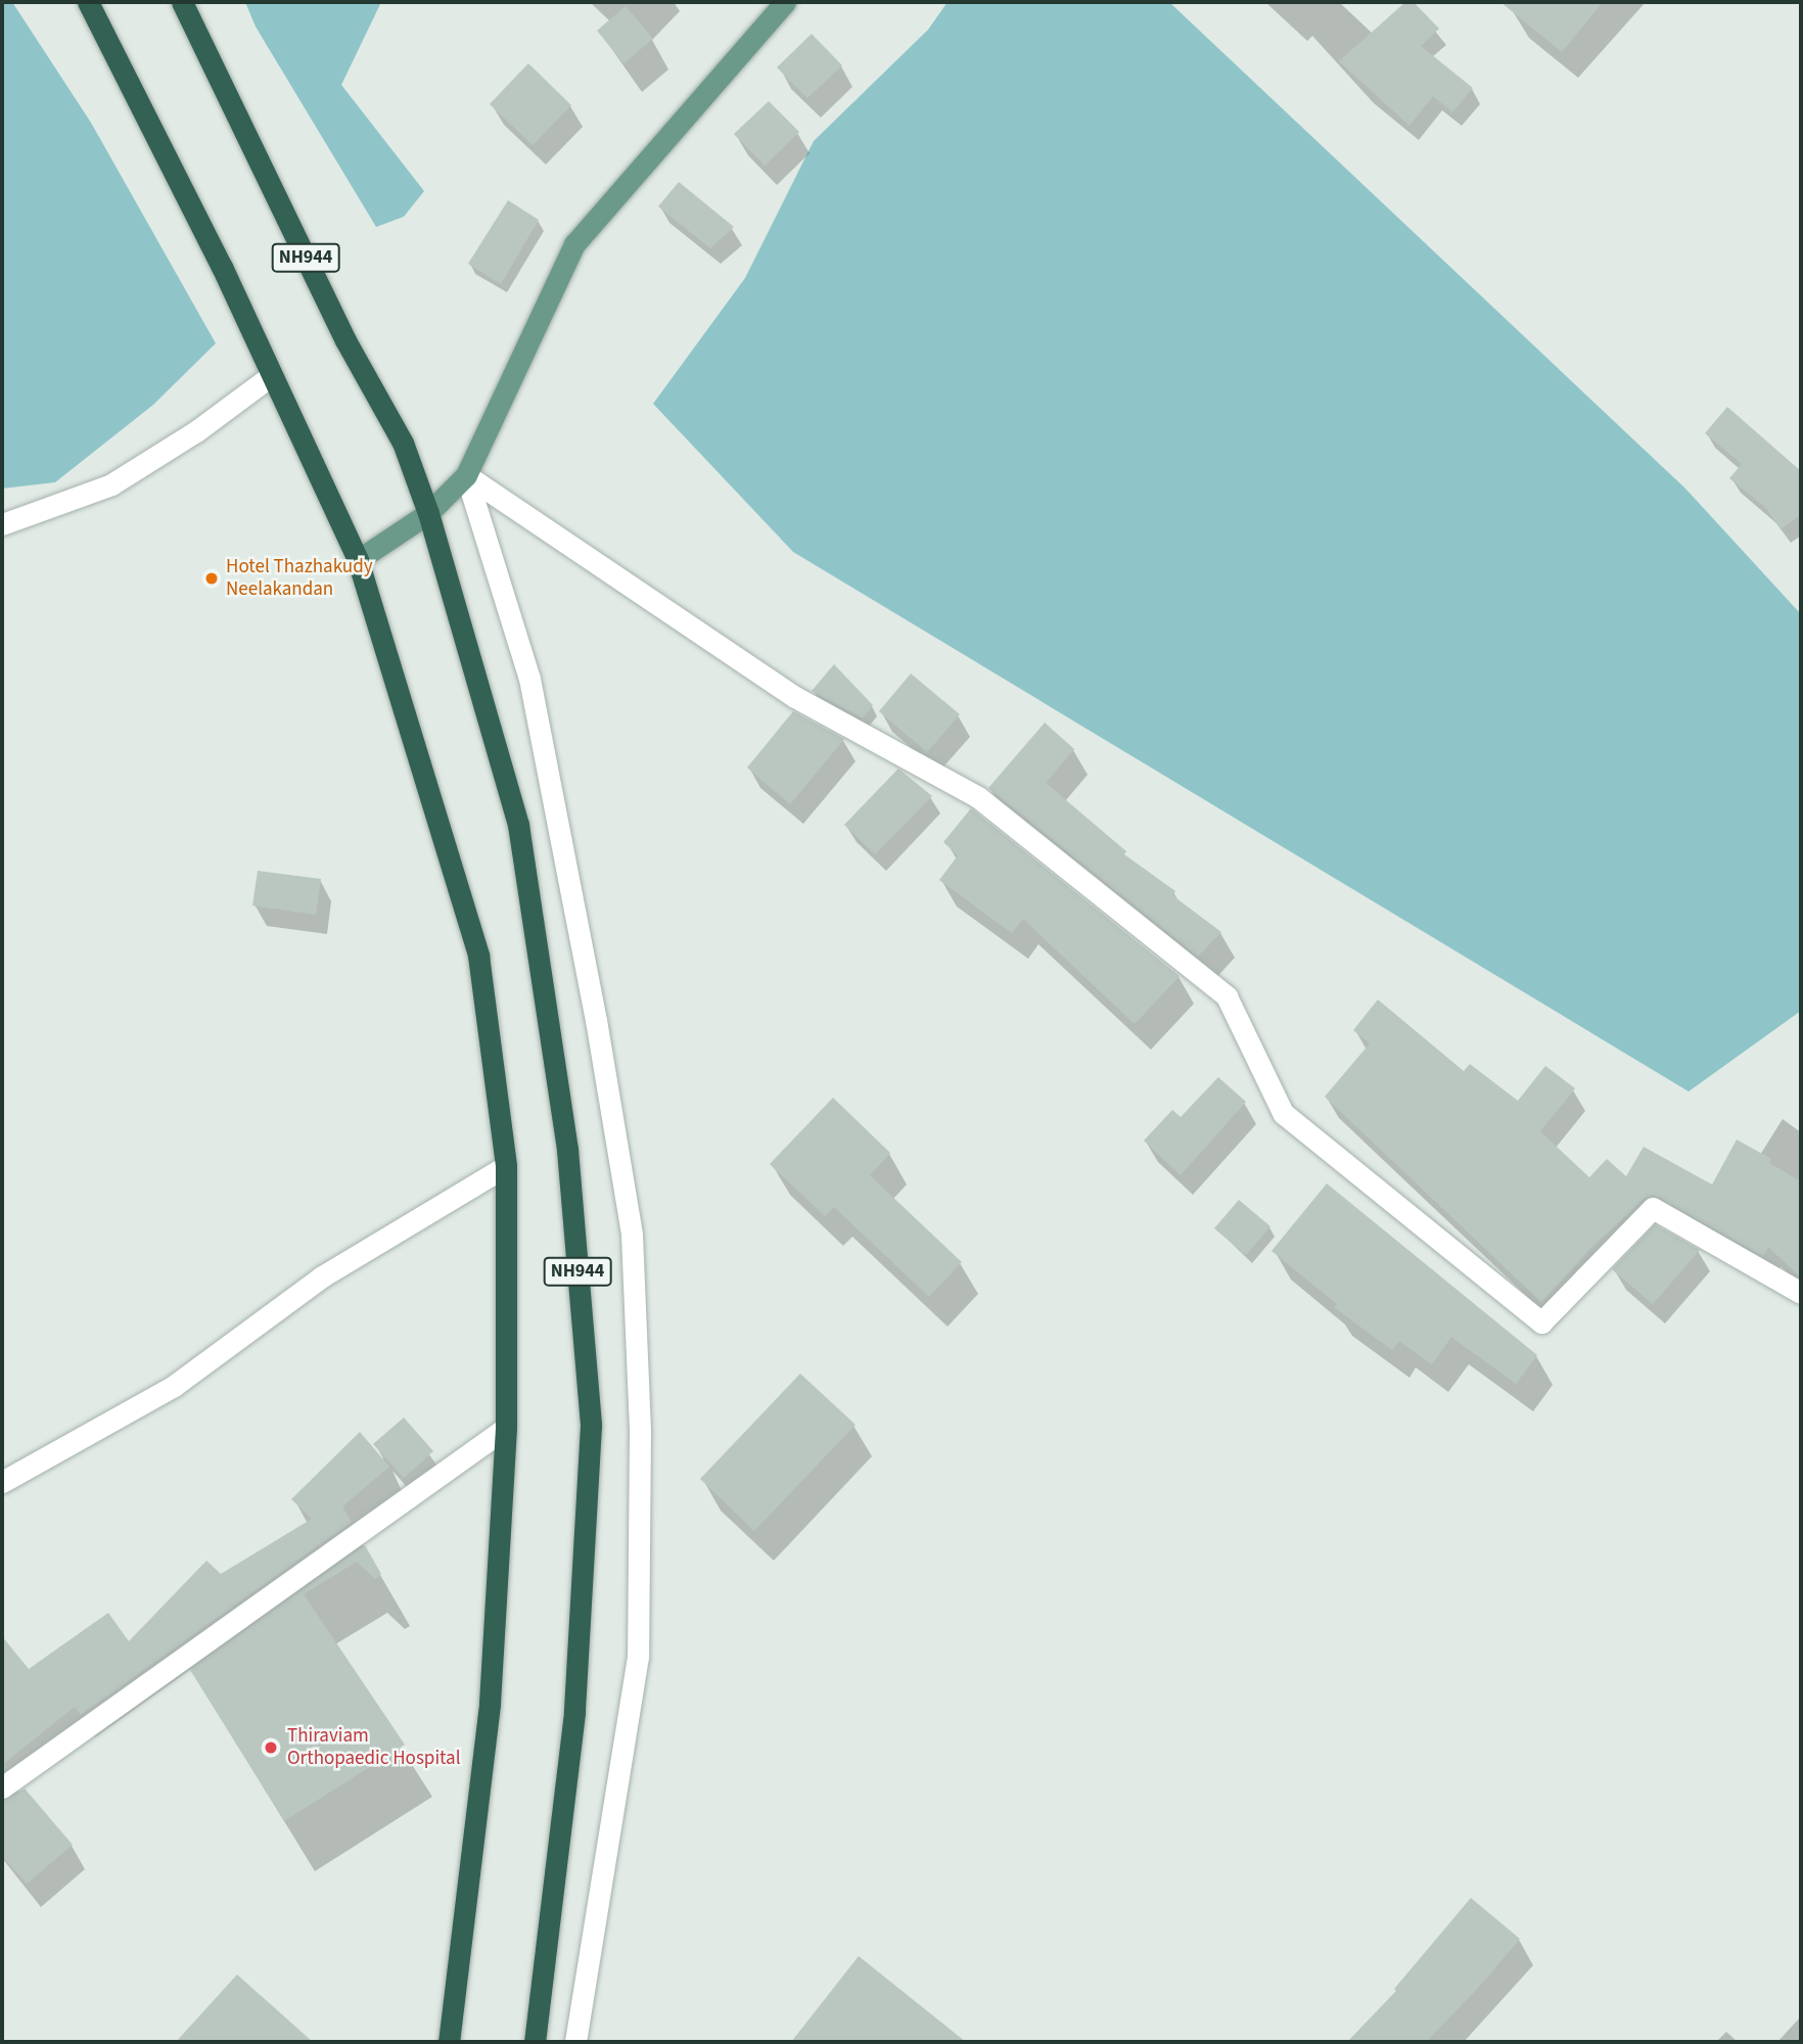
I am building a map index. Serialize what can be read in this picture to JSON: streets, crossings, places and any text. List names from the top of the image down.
{
  "streets": {
    "highway": ["NH944"]
  },
  "places": ["Hotel Thazhakudy Neelakandan", "Thiraviam Orthopaedic Hospital"]
}
